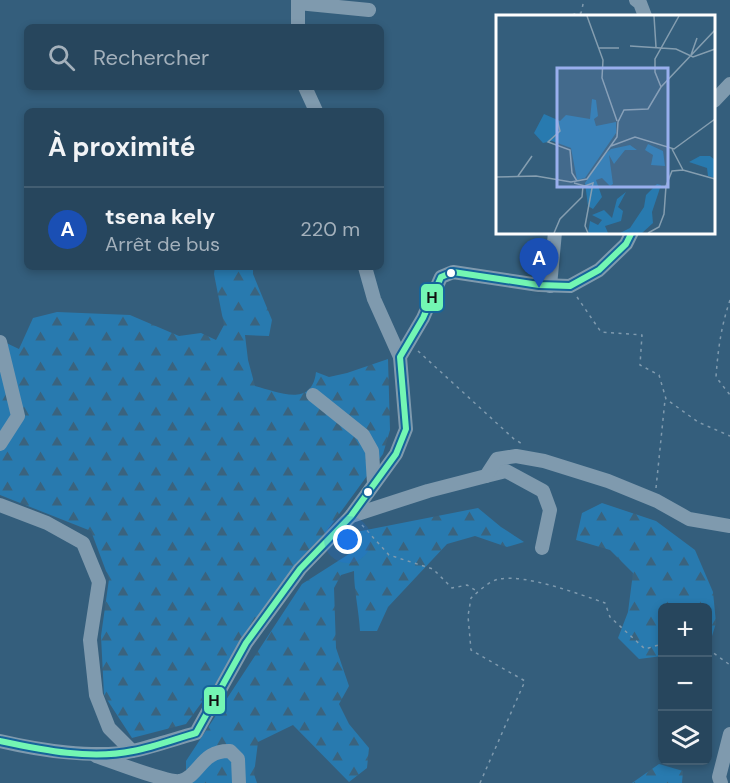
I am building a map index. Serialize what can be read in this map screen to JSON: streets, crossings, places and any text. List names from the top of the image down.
{
  "lines": ["transit line H"],
  "page": {
    "search": "Rechercher",
    "heading": "À proximité",
    "list": [
      {
        "mark": "A",
        "name": "tsena kely",
        "note": "Arrêt de bus",
        "value": "220 m"
      }
    ],
    "pins": "A",
    "map_buttons": ["+", "−"]
  }
}
